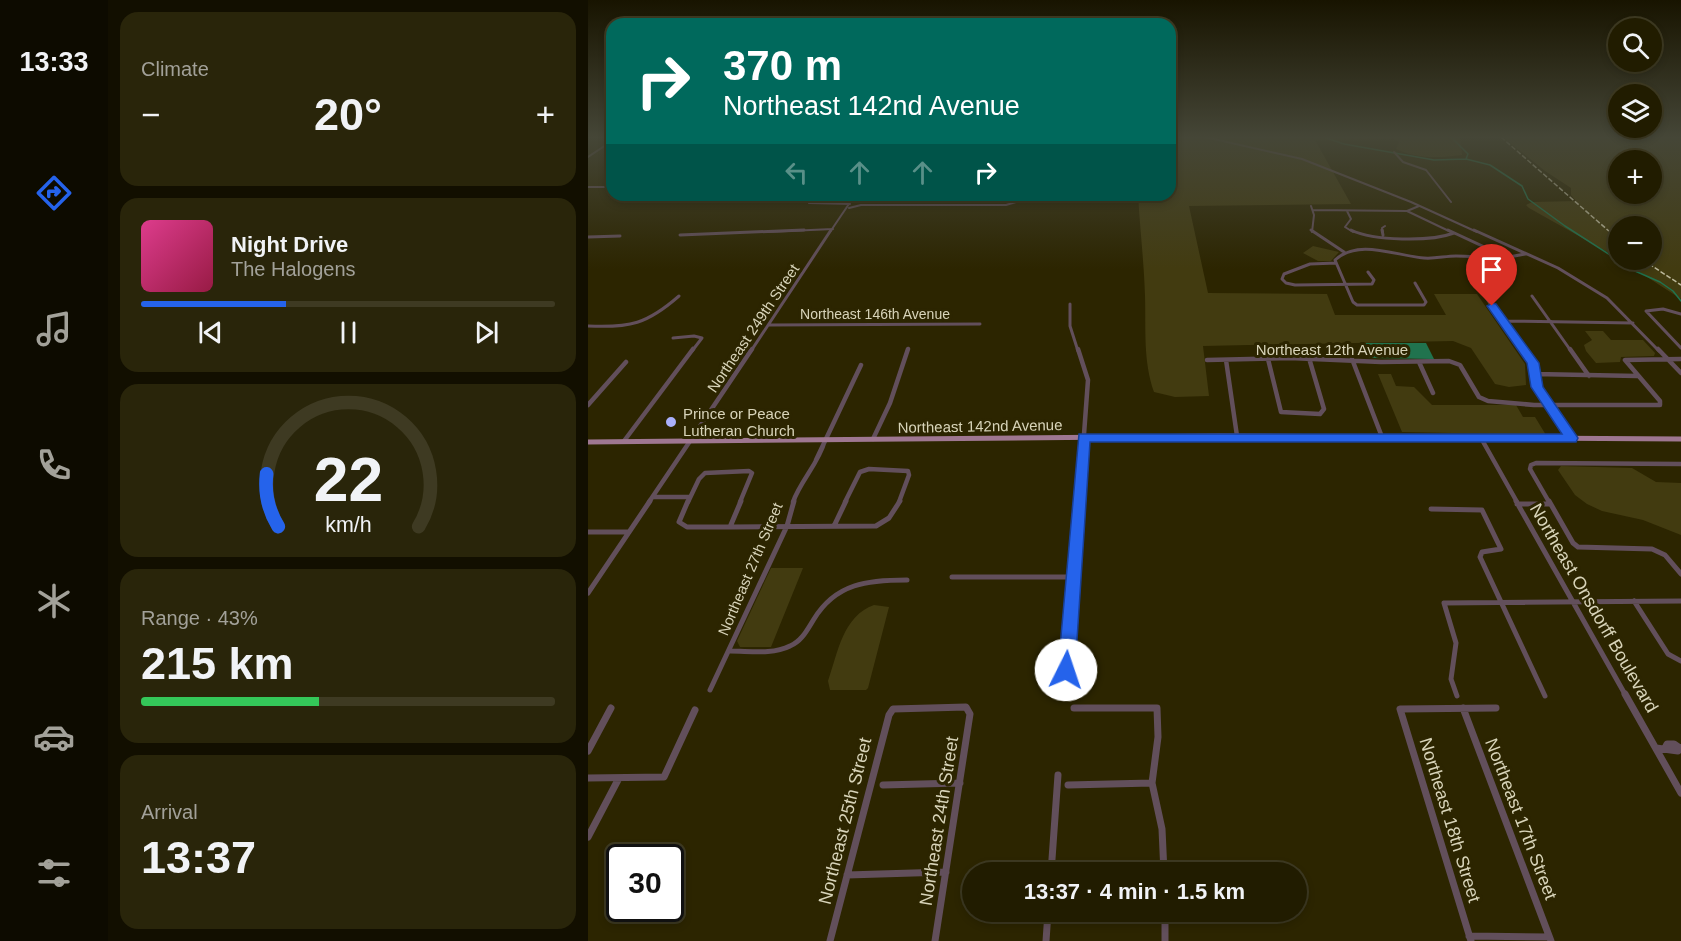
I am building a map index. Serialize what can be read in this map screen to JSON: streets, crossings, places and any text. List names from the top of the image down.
{
  "streets": {
    "main road": ["Northeast 142nd Avenue"],
    "street": [
      "Northeast 146th Avenue",
      "Northeast 249th Street",
      "Northeast 12th Avenue",
      "Northeast 27th Street",
      "Northeast Onsdorff Boulevard",
      "Northeast 17th Street",
      "Northeast 18th Street",
      "Northeast 25th Street",
      "Northeast 24th Street"
    ]
  },
  "crossings": [
    ["Northeast 146th Avenue", "Northeast 249th Street"],
    ["Northeast 249th Street", "Northeast 142nd Avenue"],
    ["Northeast 142nd Avenue", "Northeast 27th Street"],
    ["Northeast 142nd Avenue", "Northeast Onsdorff Boulevard"],
    ["Northeast 17th Street", "Northeast 18th Street"],
    ["Northeast 25th Street", "Northeast 24th Street"]
  ],
  "places": ["Prince or Peace Lutheran Church"],
  "page": {
    "tabs": "13:33",
    "tile": [
      "Climate",
      ["Range · 43%", "215 km"],
      ["Arrival", "13:37"]
    ],
    "map_buttons": ["+", "−"],
    "turn": ["370 m", "Northeast 142nd Avenue"],
    "heat": ["−", "20°", "+"],
    "song": ["Night Drive", "The Halogens"],
    "limit": "30",
    "trip": "13:37 · 4 min · 1.5 km",
    "gauge": ["22", "km/h"]
  }
}
